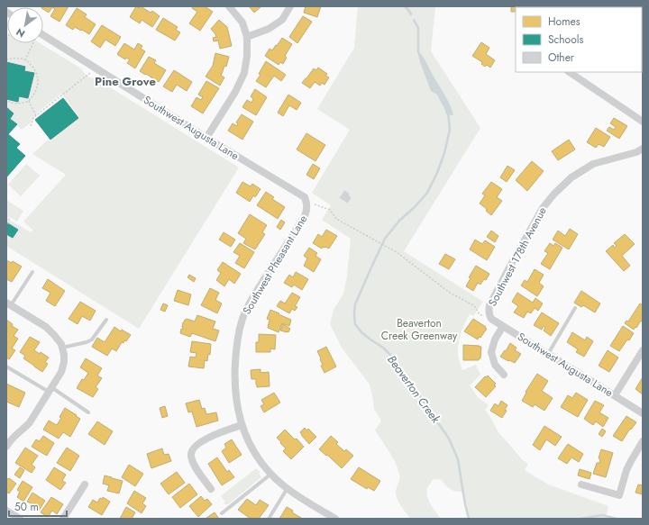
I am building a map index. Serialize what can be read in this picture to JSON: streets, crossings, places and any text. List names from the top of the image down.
{
  "streets": {
    "street": ["Southwest Augusta Lane", "Southwest 178th Avenue", "Southwest Pheasant Lane"]
  },
  "crossings": [
    ["Southwest Augusta Lane", "Southwest 178th Avenue"],
    ["Southwest Augusta Lane", "Southwest Pheasant Lane"]
  ],
  "districts": ["Pine Grove"],
  "water": ["Beaverton Creek"],
  "parks": ["Beaverton Creek Greenway"],
  "legend": ["Homes", "Schools", "Other"],
  "scale_bar": "50 m",
  "north": "bottom left"
}
